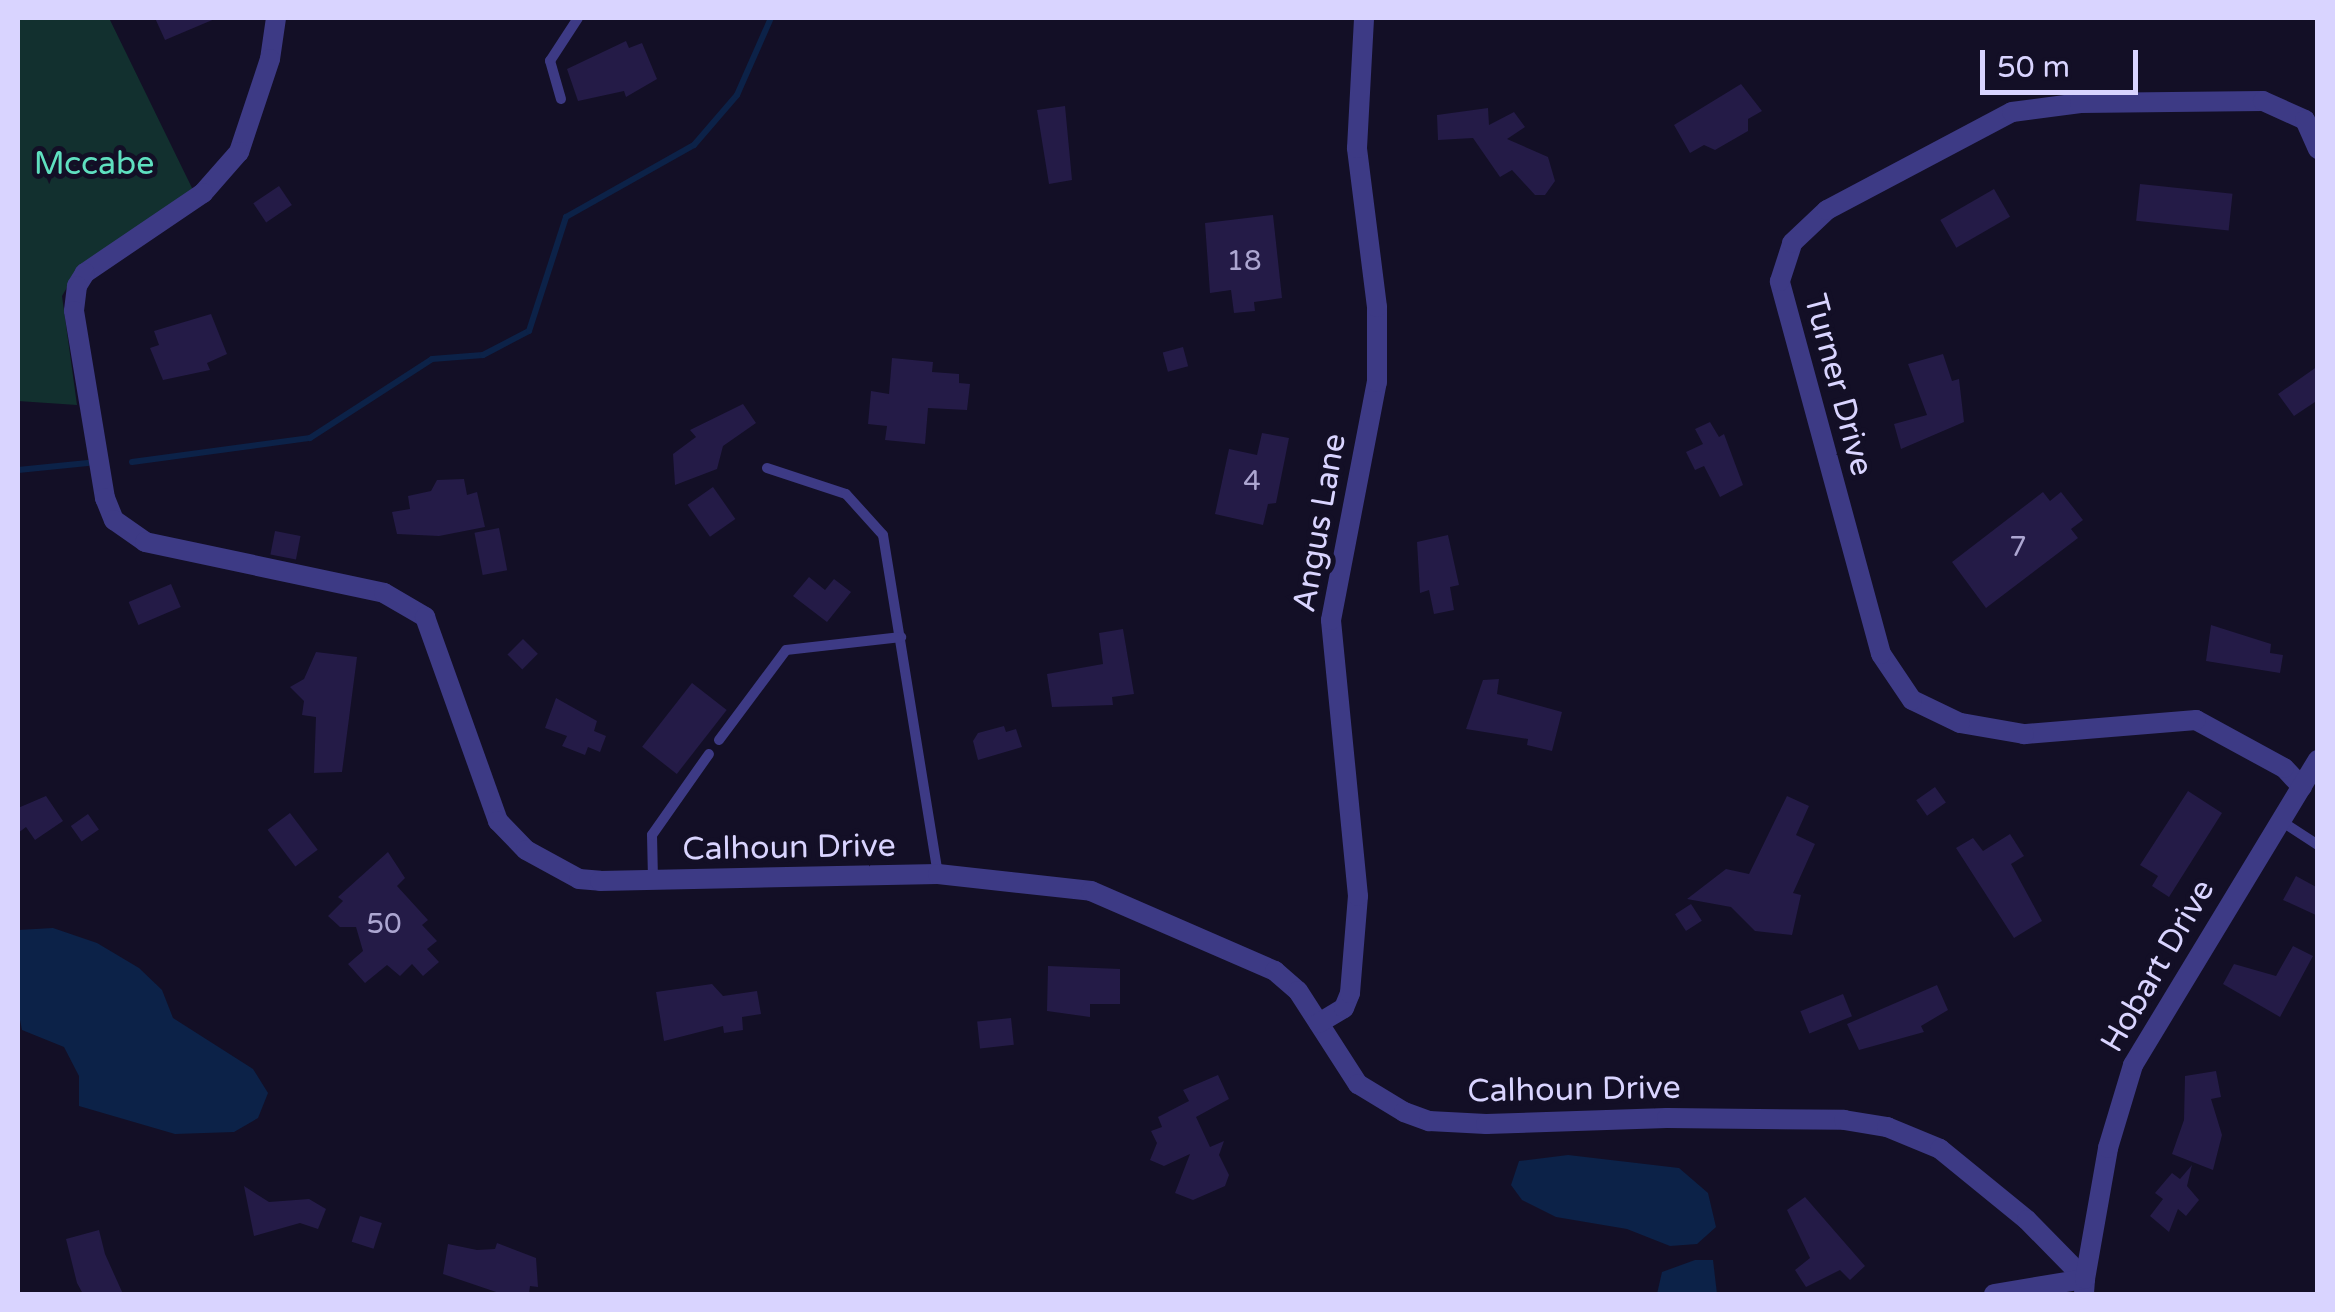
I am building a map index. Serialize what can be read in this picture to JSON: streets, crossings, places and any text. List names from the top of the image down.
{
  "streets": {
    "street": [
      "Turner Drive",
      "Angus Lane",
      "Calhoun Drive",
      "Hobart Drive"
    ]
  },
  "crossings": [
    ["Turner Drive", "Hobart Drive"],
    ["Angus Lane", "Calhoun Drive"],
    ["Calhoun Drive", "Hobart Drive"]
  ],
  "parks": ["Mccabe"],
  "house_numbers": [
    "18",
    "4",
    "7",
    "50"
  ],
  "scale_bar": "50 m"
}
